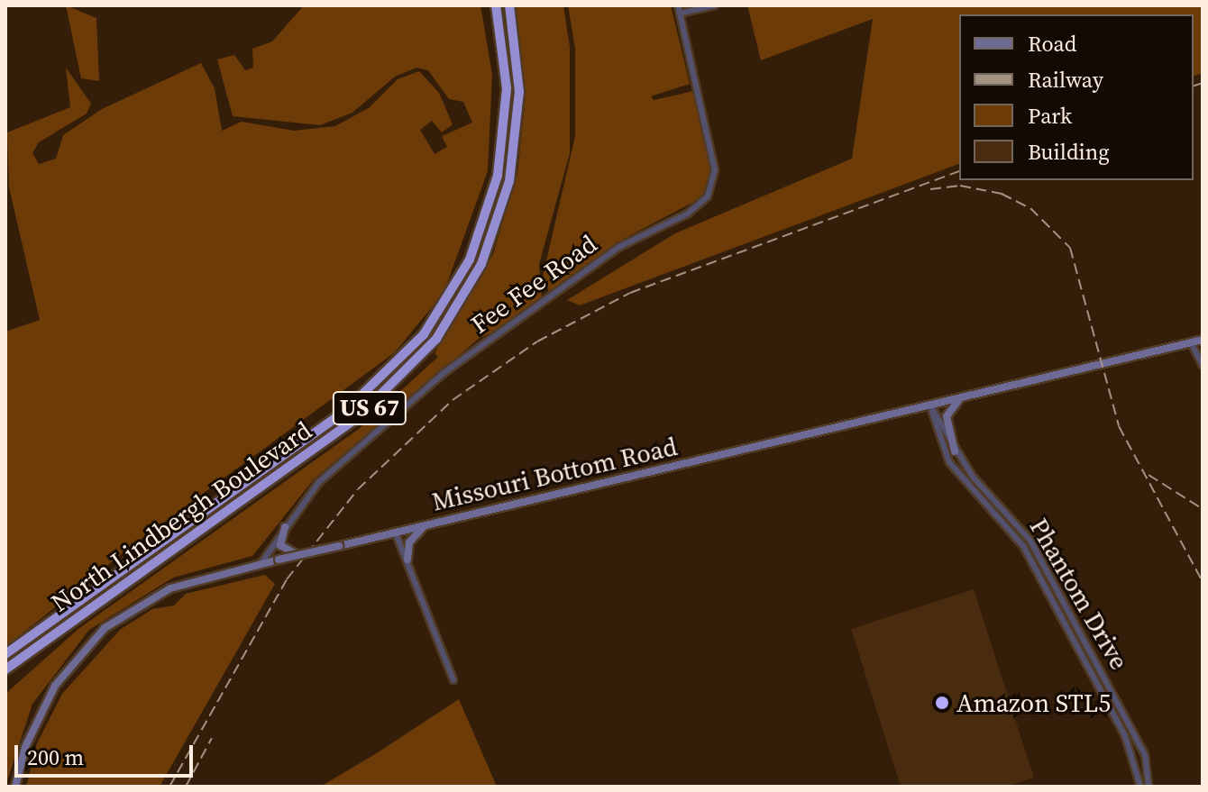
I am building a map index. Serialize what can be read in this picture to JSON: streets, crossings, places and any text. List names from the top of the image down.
{
  "streets": {
    "highway": ["US 67", "North Lindbergh Boulevard"],
    "street": ["Fee Fee Road", "Missouri Bottom Road", "Phantom Drive"]
  },
  "crossings": [
    ["Fee Fee Road", "Missouri Bottom Road"],
    ["Missouri Bottom Road", "Phantom Drive"]
  ],
  "places": ["Amazon STL5"],
  "legend": [
    "Road",
    "Railway",
    "Park",
    "Building"
  ],
  "scale_bar": "200 m"
}
